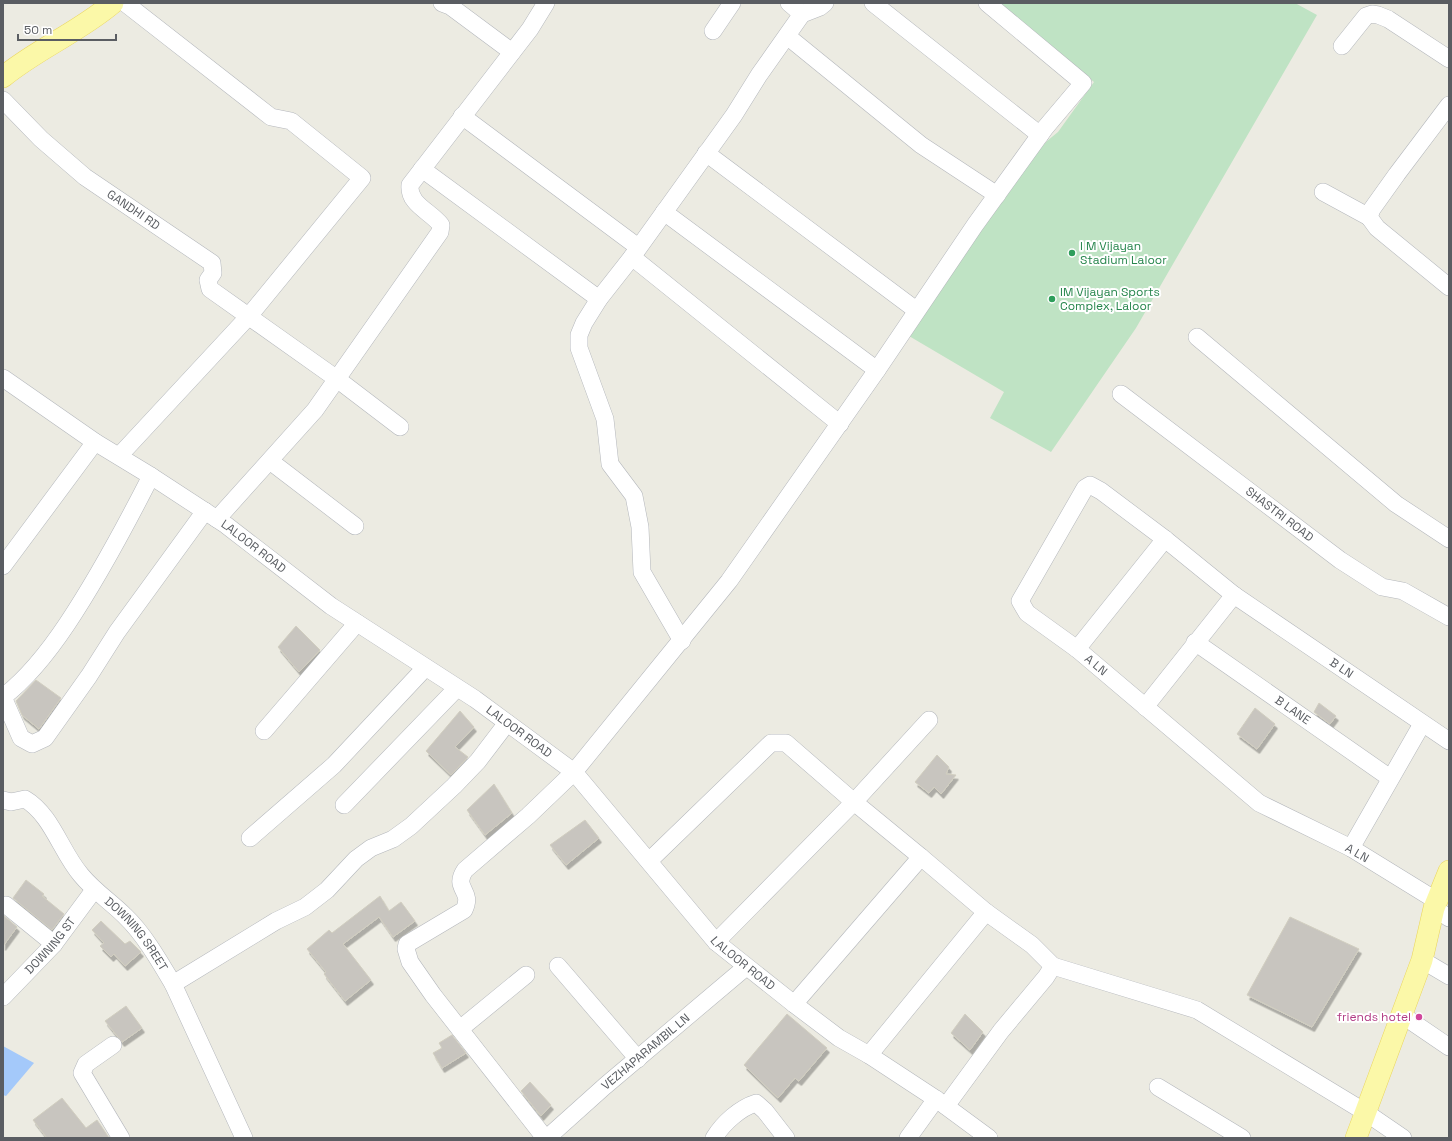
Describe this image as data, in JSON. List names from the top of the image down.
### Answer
{
  "streets": {
    "street": [
      "GANDHI RD",
      "SHASTRI ROAD",
      "LALOOR ROAD",
      "A LN",
      "B LN",
      "B LANE",
      "DOWNING SREET",
      "DOWNING ST",
      "VEZHAPARAMBIL LN"
    ]
  },
  "crossings": [
    ["LALOOR ROAD", "VEZHAPARAMBIL LN"],
    ["A LN", "B LN"],
    ["DOWNING SREET", "DOWNING ST"]
  ],
  "places": ["I M Vijayan Stadium Laloor", "IM Vijayan Sports Complex, Laloor", "friends hotel"],
  "scale_bar": "50 m"
}
